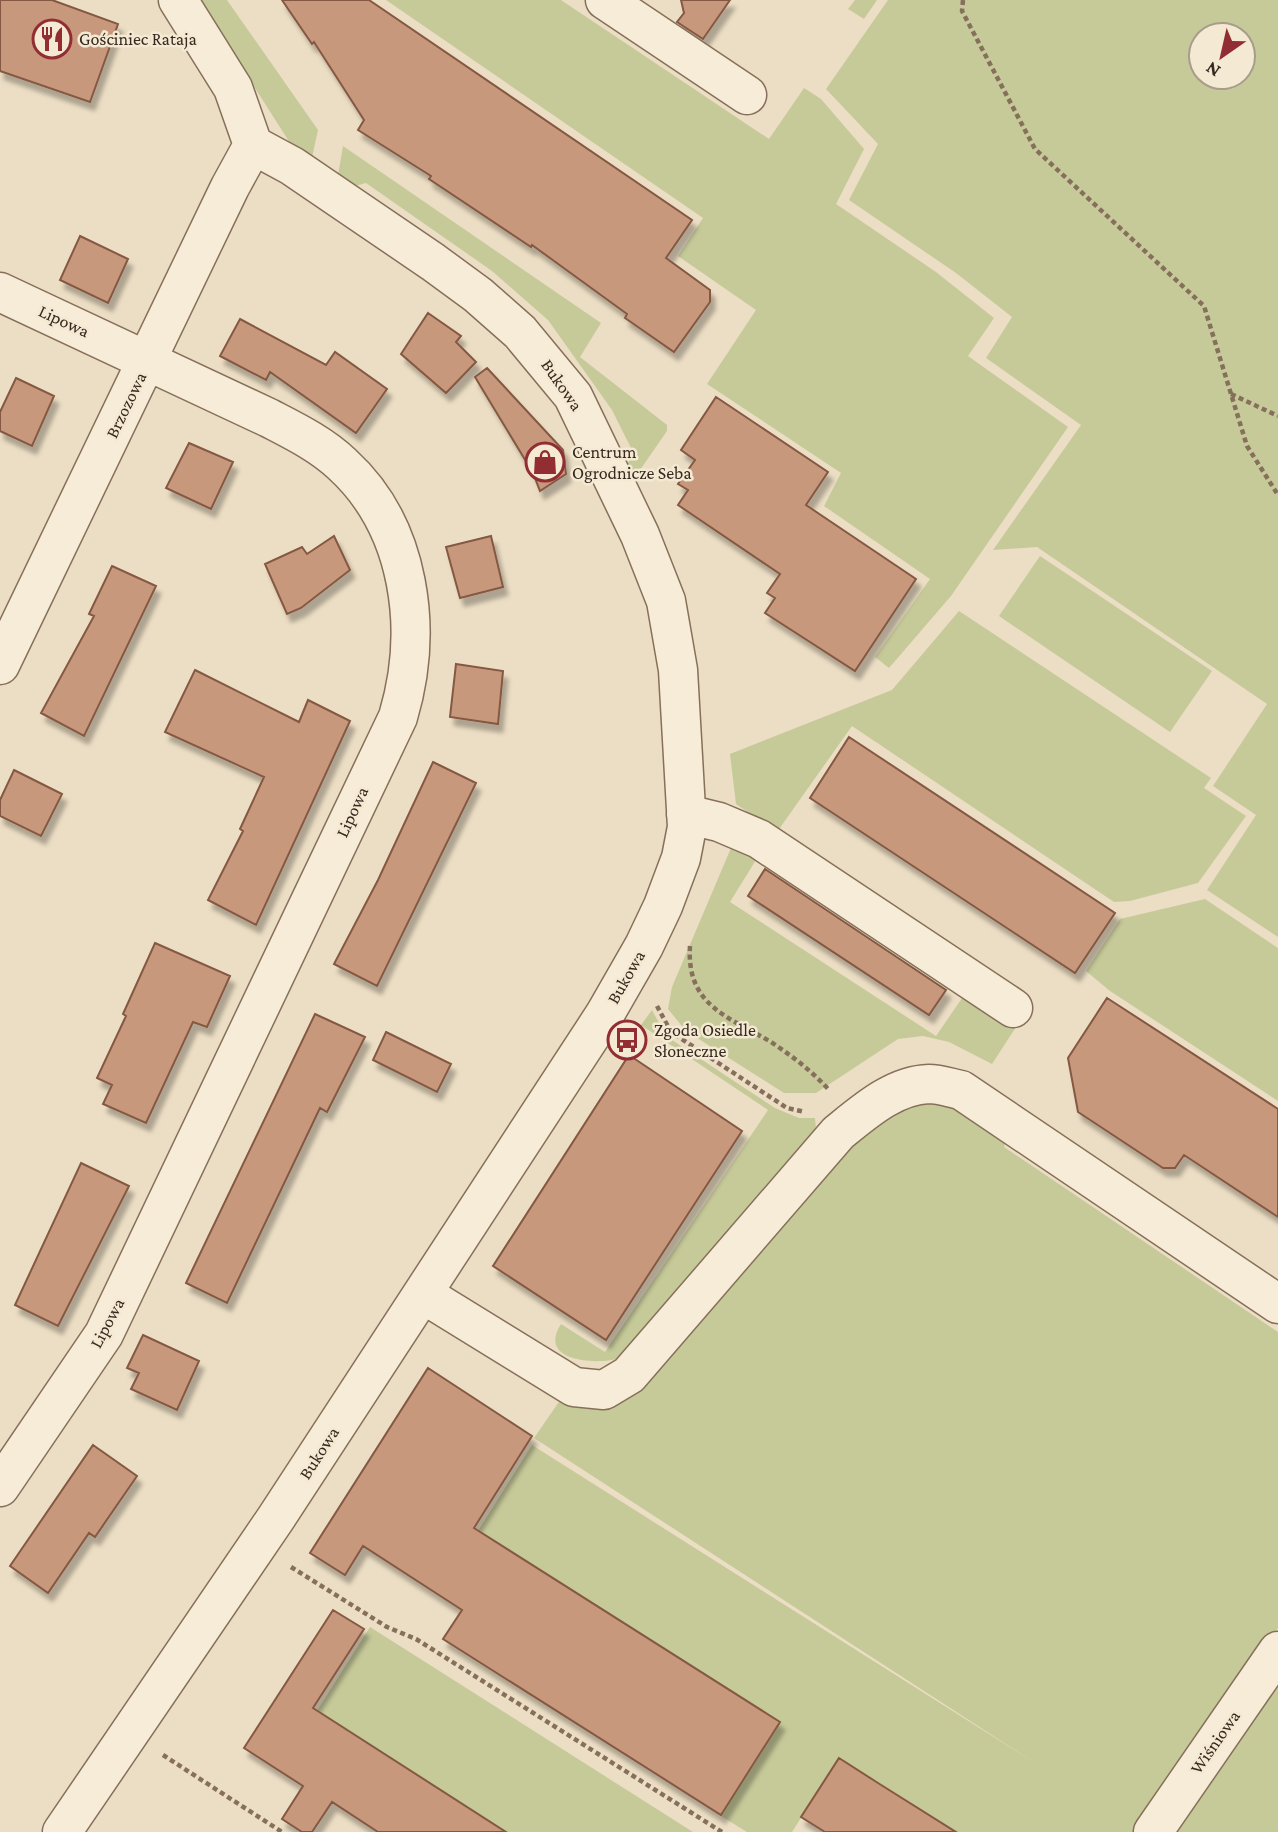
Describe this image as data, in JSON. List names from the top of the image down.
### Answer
{
  "streets": {
    "street": [
      "Lipowa",
      "Bukowa",
      "Brzozowa",
      "Wiśniowa"
    ]
  },
  "crossings": [
    ["Lipowa", "Brzozowa"],
    ["Bukowa", "Brzozowa"]
  ],
  "places": {
    "restaurant": ["Gościniec Rataja"],
    "shop": ["Centrum Ogrodnicze Seba"],
    "bus stop": ["Zgoda Osiedle Słoneczne"]
  },
  "north": "bottom left"
}
